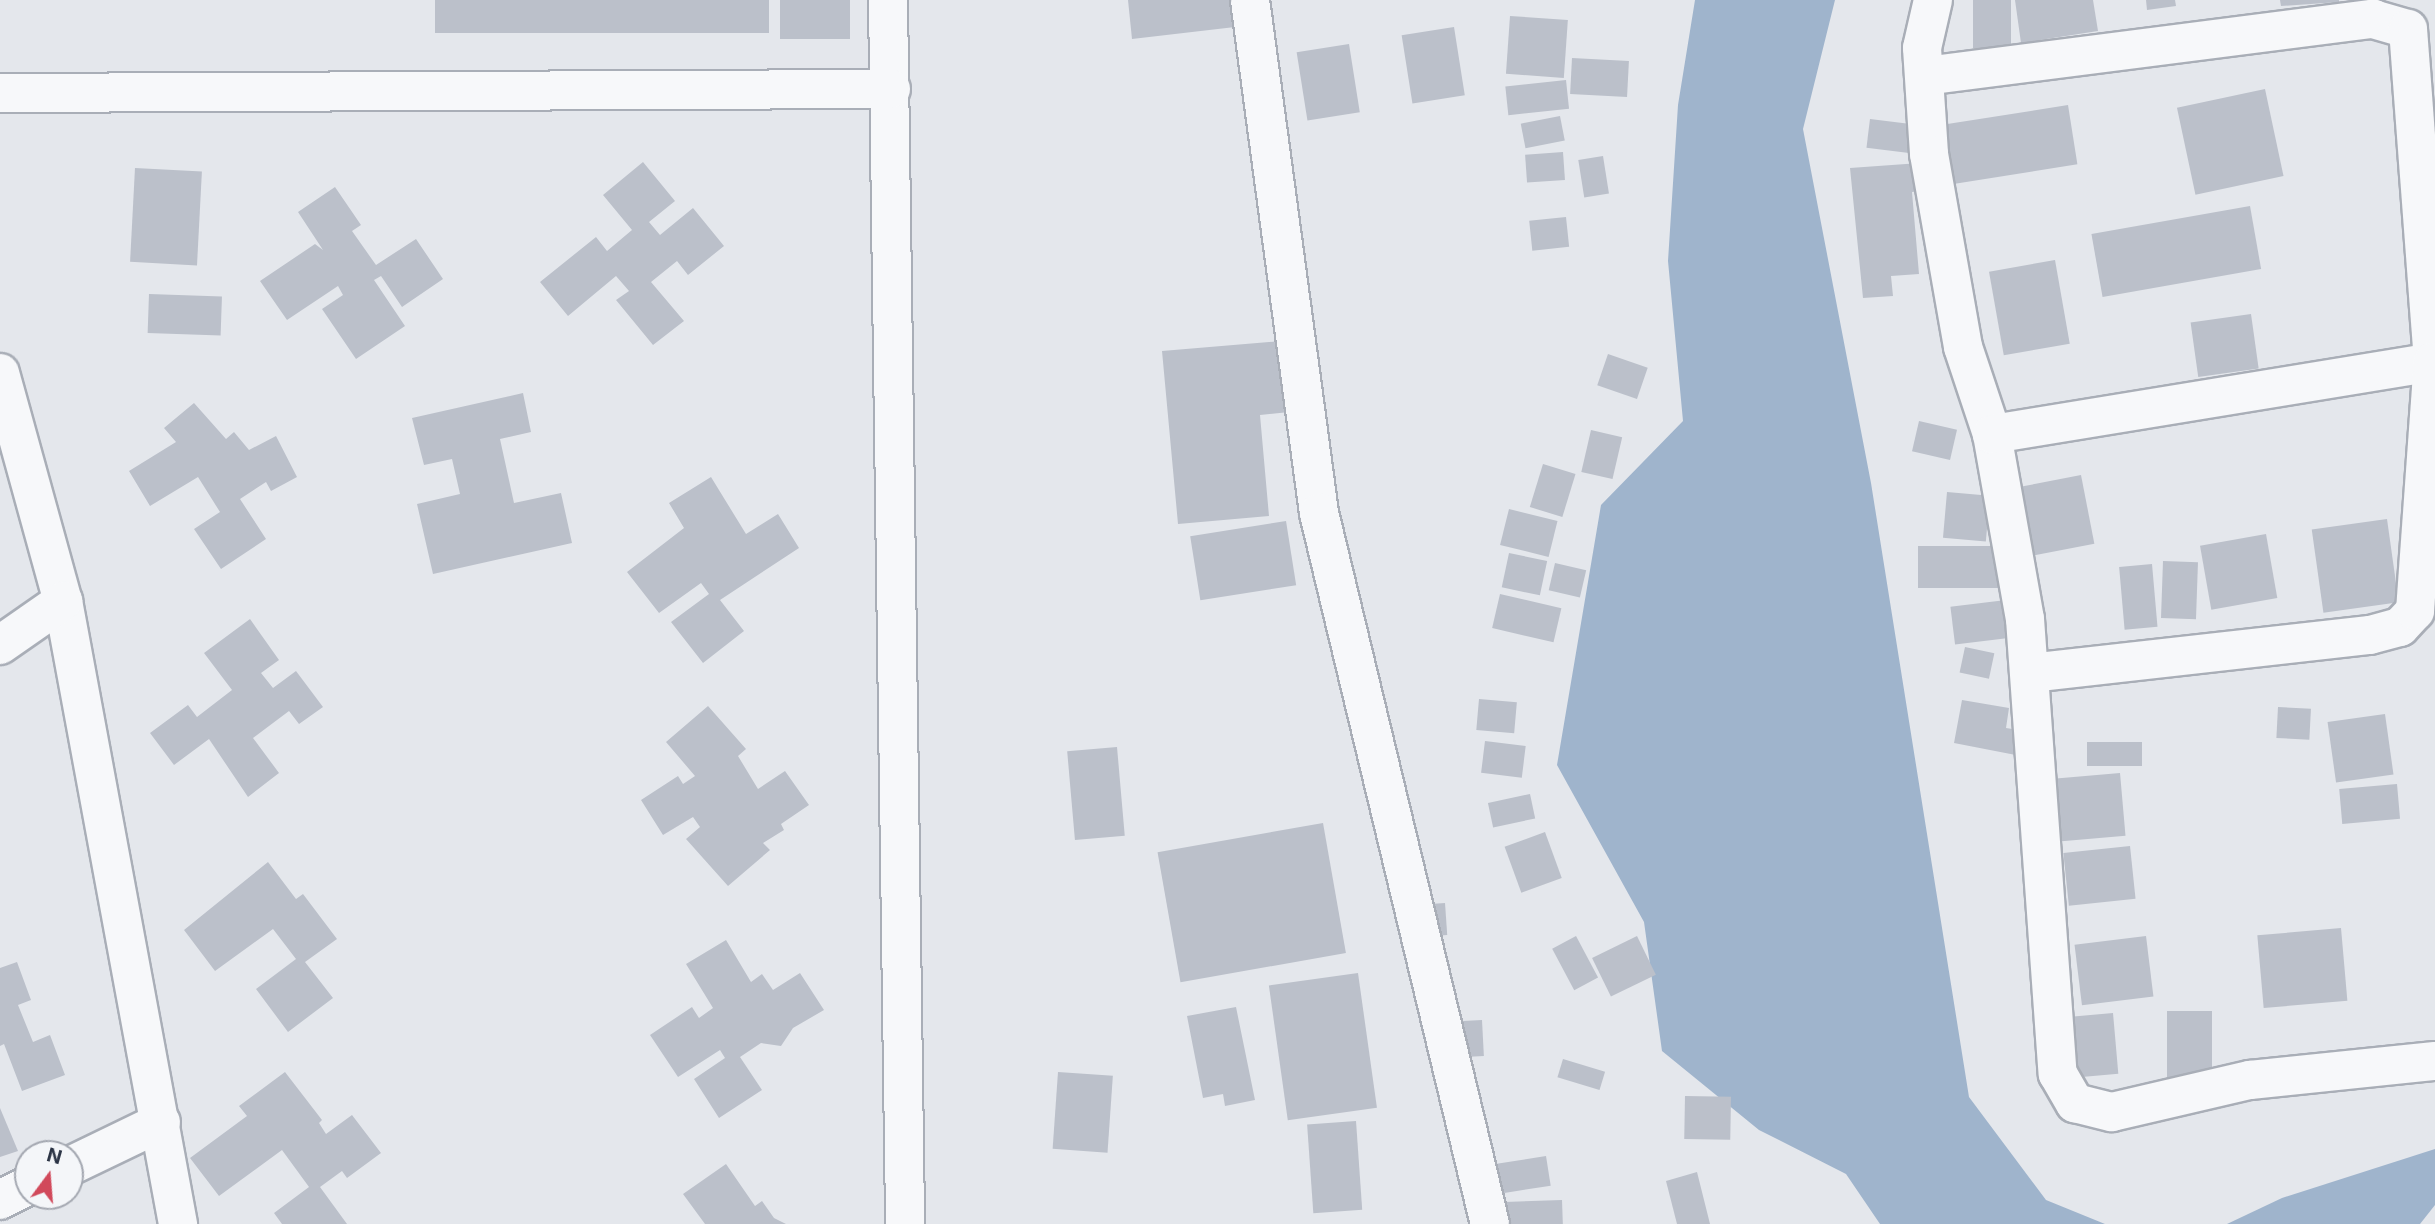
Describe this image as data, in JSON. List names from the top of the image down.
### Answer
{
  "north": "top"
}
